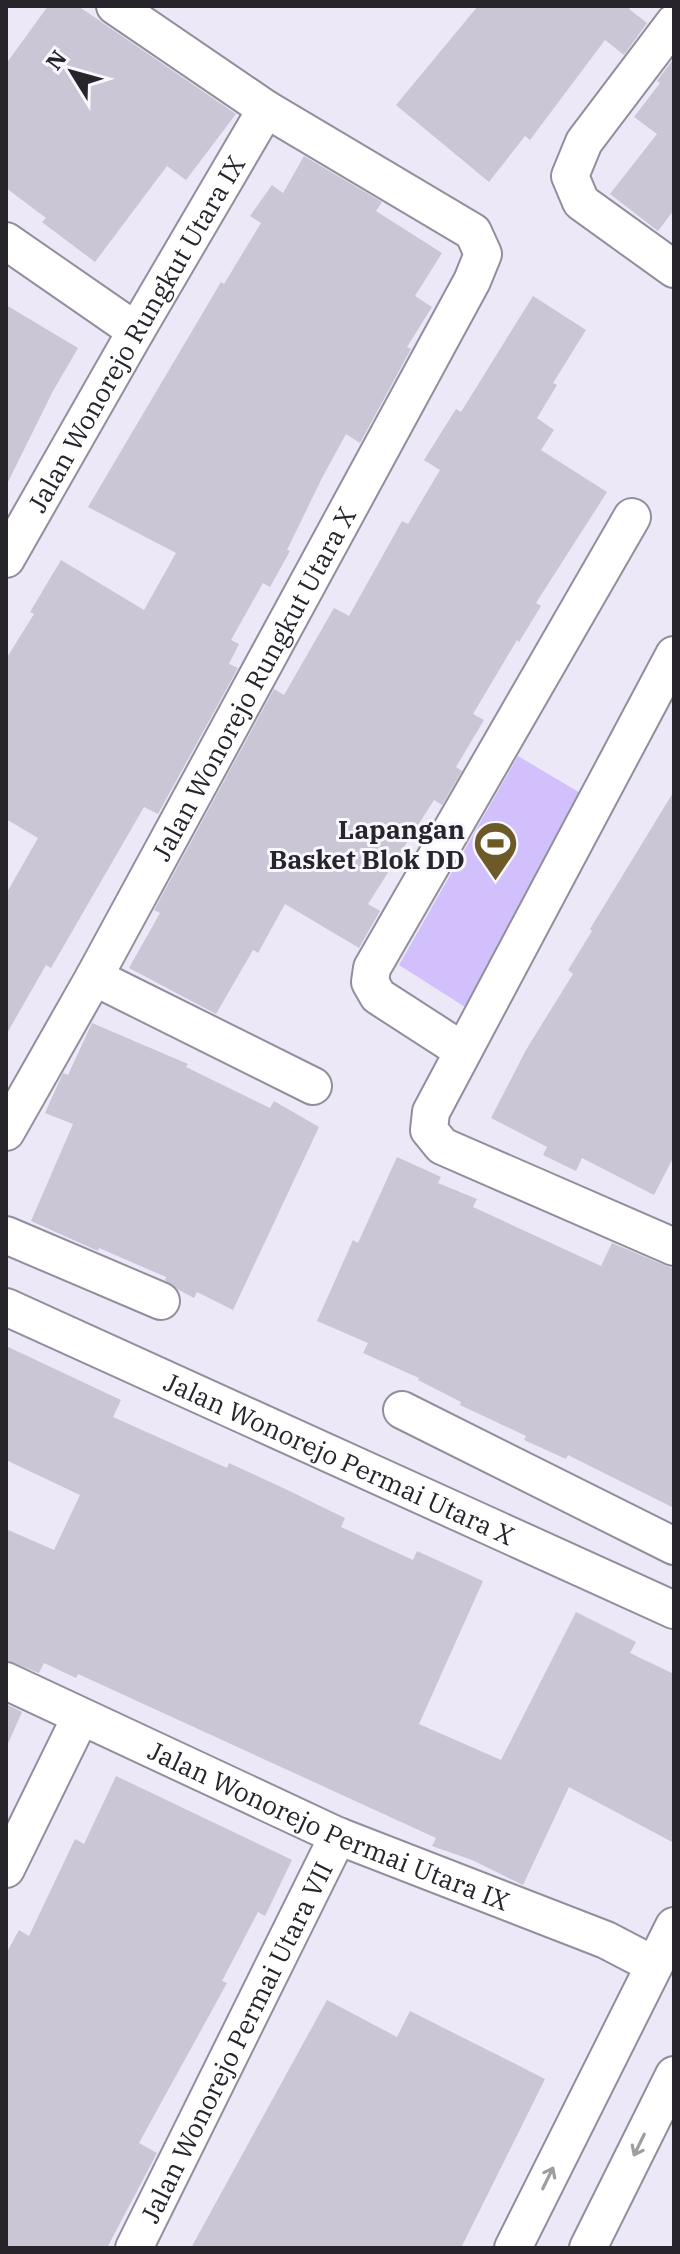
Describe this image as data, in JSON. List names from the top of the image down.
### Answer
{
  "streets": {
    "street": [
      "Jalan Wonorejo Rungkut Utara IX",
      "Jalan Wonorejo Rungkut Utara X",
      "Jalan Wonorejo Permai Utara X",
      "Jalan Wonorejo Permai Utara IX",
      "Jalan Wonorejo Permai Utara VII"
    ]
  },
  "crossings": [
    ["Jalan Wonorejo Rungkut Utara IX", "Jalan Wonorejo Rungkut Utara X"],
    ["Jalan Wonorejo Permai Utara IX", "Jalan Wonorejo Permai Utara VII"]
  ],
  "places": {
    "sports": ["Lapangan Basket Blok DD"]
  },
  "north": "top left"
}
